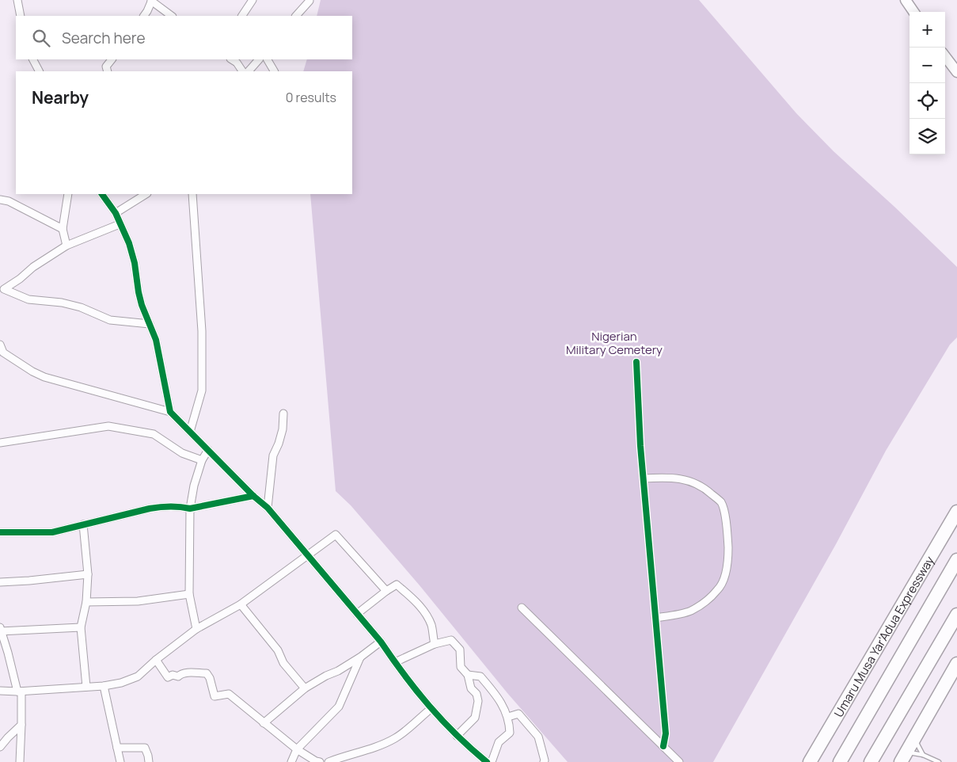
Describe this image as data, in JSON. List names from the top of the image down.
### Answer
{
  "streets": {
    "highway": ["Umaru Musa Yar'Adua Expressway"]
  },
  "parks": ["Nigerian Military Cemetery"],
  "page": {
    "map_buttons": ["+", "−"],
    "search": "Search here",
    "heading": ["Nearby", "0 results"]
  }
}
